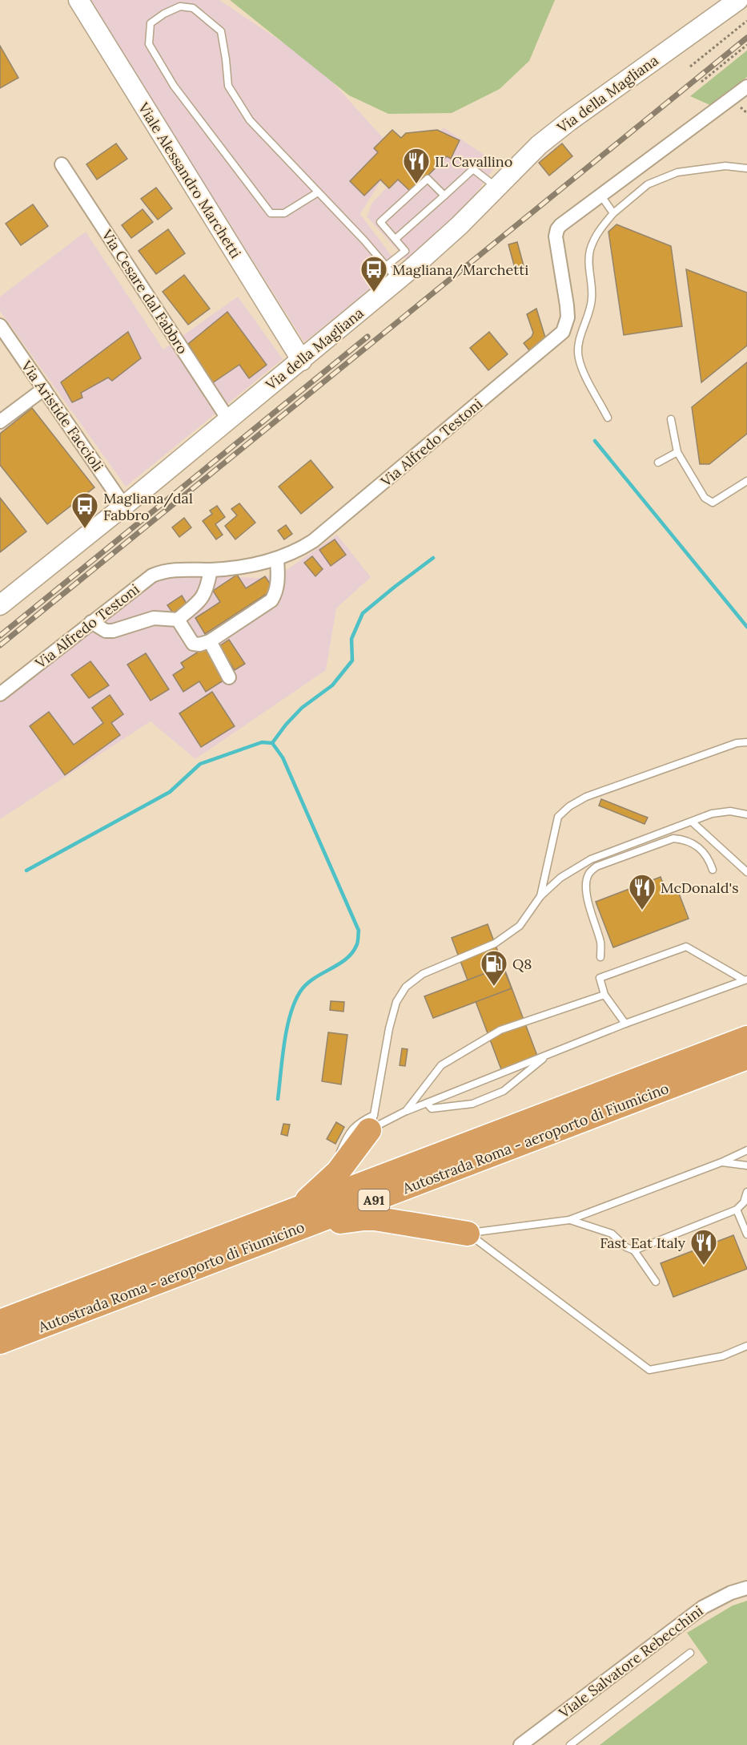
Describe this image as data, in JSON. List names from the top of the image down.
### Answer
{
  "streets": {
    "highway": ["Autostrada Roma - aeroporto di Fiumicino", "A91"],
    "main road": ["Via della Magliana", "Viale Alessandro Marchetti"],
    "street": [
      "Via Cesare dal Fabbro",
      "Via Aristide Faccioli",
      "Via Alfredo Testoni",
      "Viale Salvatore Rebecchini"
    ]
  },
  "crossings": [
    ["Via della Magliana", "Viale Alessandro Marchetti"],
    ["Via della Magliana", "Via Cesare dal Fabbro"],
    ["Via della Magliana", "Via Aristide Faccioli"]
  ],
  "places": {
    "restaurant": ["IL Cavallino", "McDonald's", "Fast Eat Italy"],
    "bus stop": ["Magliana/Marchetti", "Magliana/dal Fabbro"],
    "fuel station": ["Q8"]
  }
}
